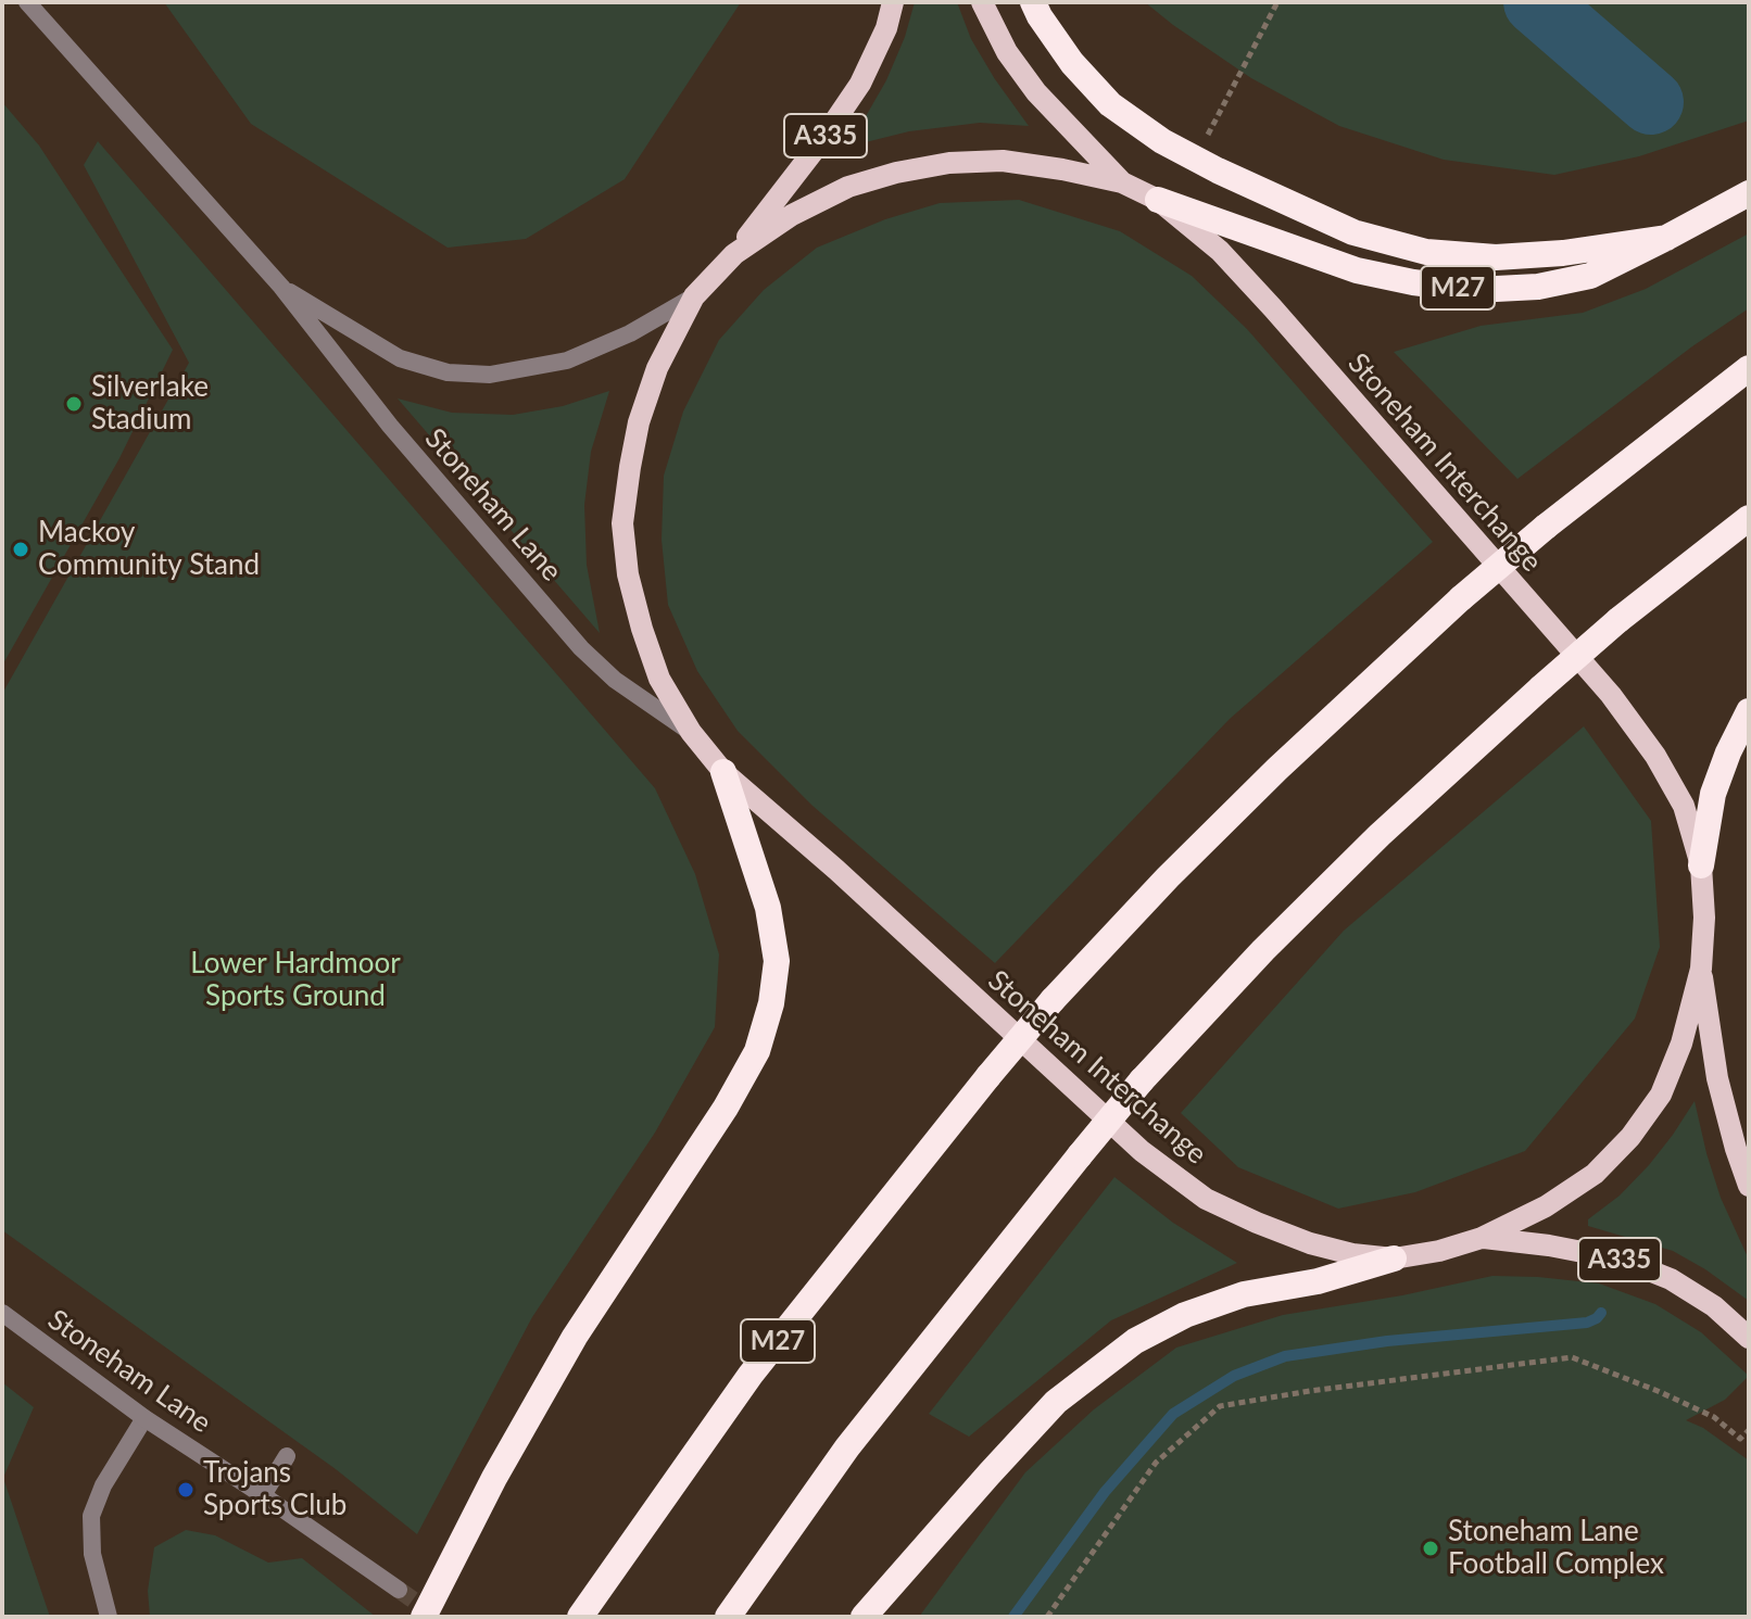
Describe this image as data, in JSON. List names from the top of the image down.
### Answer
{
  "streets": {
    "highway": ["M27"],
    "main road": ["A335", "Stoneham Interchange"],
    "street": ["Stoneham Lane"]
  },
  "crossings": [
    ["A335", "Stoneham Interchange"],
    ["M27", "Stoneham Interchange"],
    ["Stoneham Interchange", "Stoneham Lane"]
  ],
  "parks": ["Lower Hardmoor Sports Ground"],
  "places": [
    "Silverlake Stadium",
    "Mackoy Community Stand",
    "Trojans Sports Club",
    "Stoneham Lane Football Complex"
  ]
}
